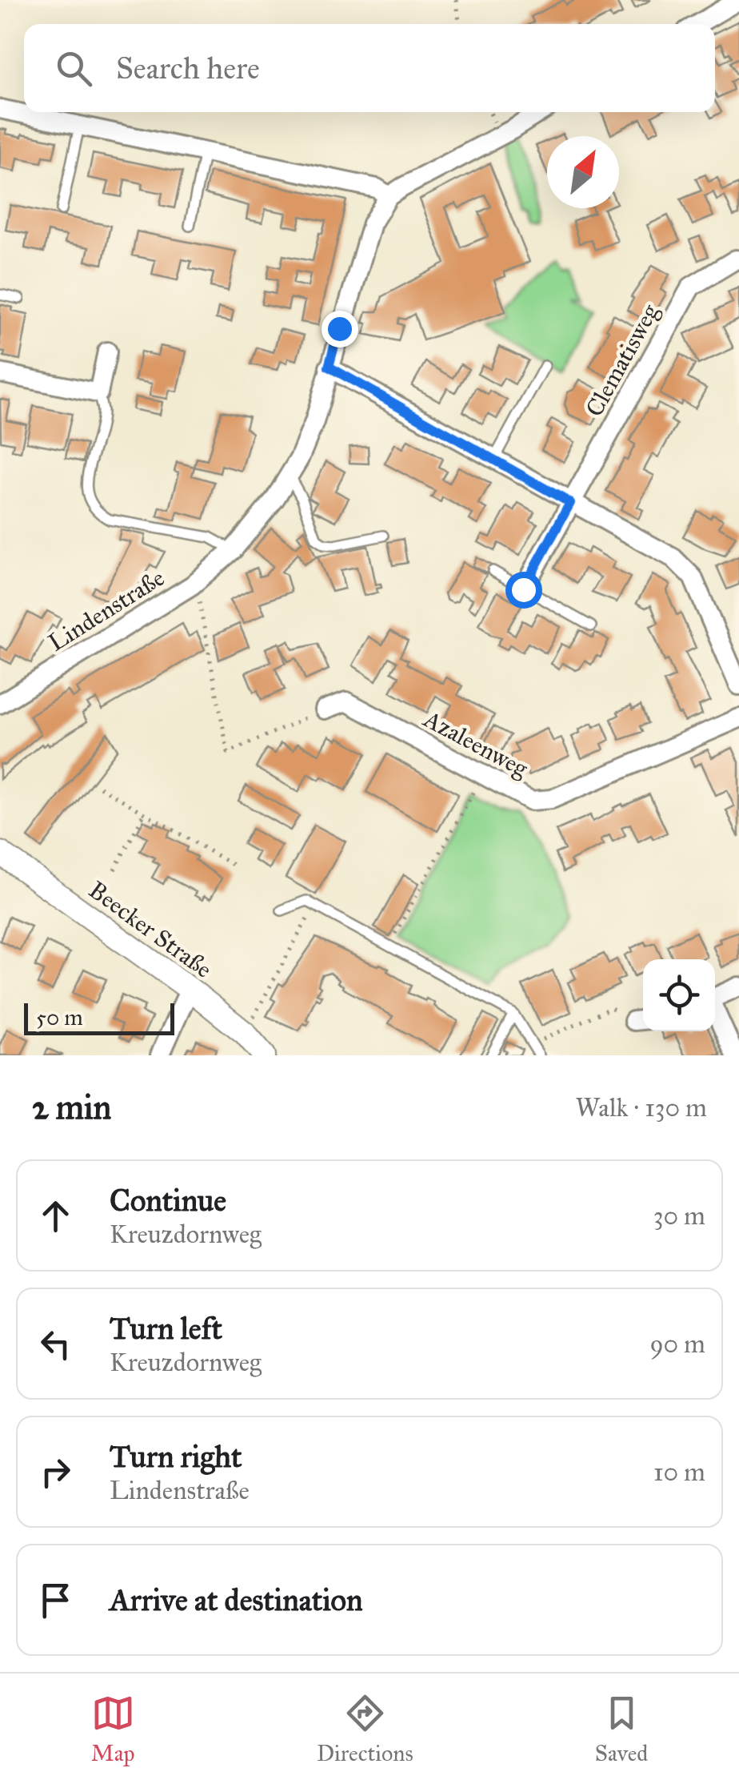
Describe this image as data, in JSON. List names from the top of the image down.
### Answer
{
  "streets": {
    "street": [
      "Clematisweg",
      "Lindenstraße",
      "Azaleenweg",
      "Beecker Straße"
    ]
  },
  "scale_bar": "50 m",
  "north": "top right",
  "page": {
    "search": "Search here",
    "scale": "50 m",
    "heading": ["2 min", "Walk · 130 m"],
    "list": [
      ["Continue", "Kreuzdornweg", "30 m"],
      ["Turn left", "Kreuzdornweg", "90 m"],
      ["Turn right", "Lindenstraße", "10 m"],
      "Arrive at destination"
    ],
    "nav": ["Map", "Directions", "Saved"]
  }
}
